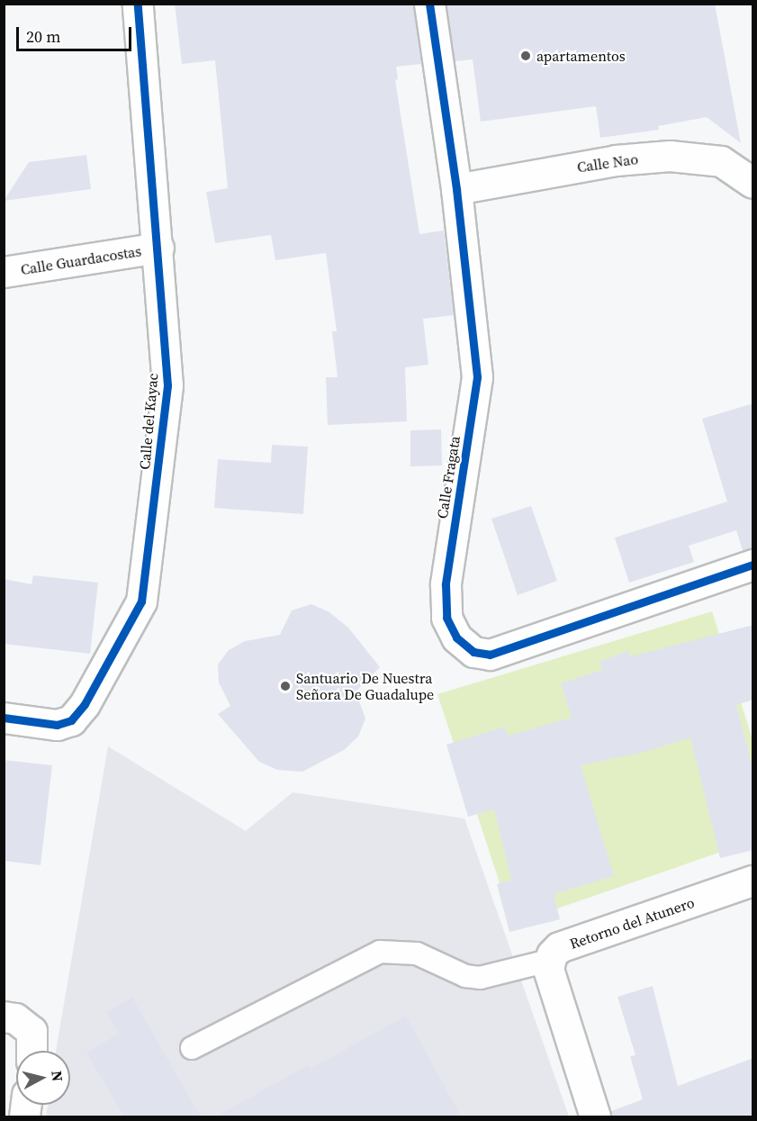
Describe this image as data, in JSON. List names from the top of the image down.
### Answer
{
  "streets": {
    "street": [
      "Calle Nao",
      "Calle Guardacostas",
      "Calle del Kayac",
      "Calle Fragata",
      "Retorno del Atunero"
    ]
  },
  "crossings": [
    ["Calle Nao", "Calle Fragata"],
    ["Calle Guardacostas", "Calle del Kayac"]
  ],
  "places": ["apartamentos", "Santuario De Nuestra Señora De Guadalupe"],
  "scale_bar": "20 m",
  "north": "right"
}
